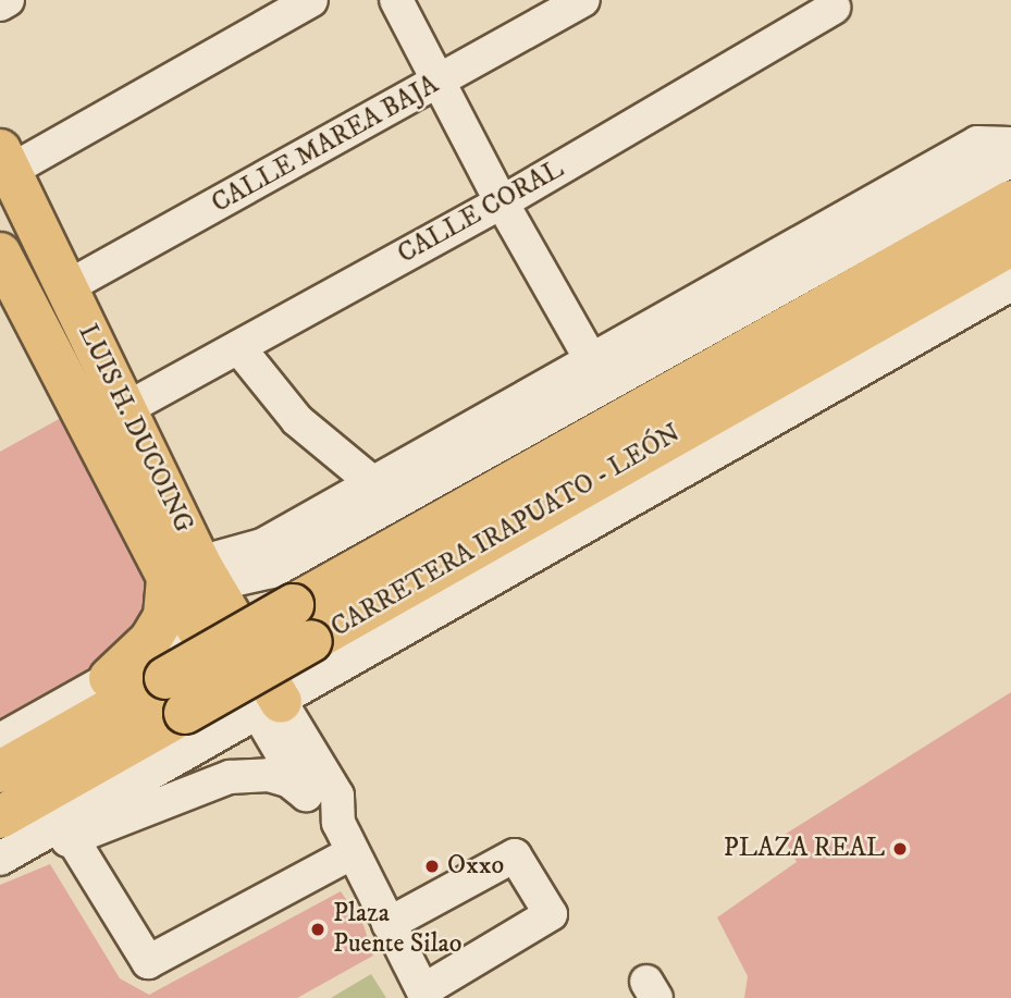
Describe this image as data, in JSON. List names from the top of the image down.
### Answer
{
  "streets": {
    "main road": ["LUIS H. DUCOING", "CARRETERA IRAPUATO - LEÓN"],
    "street": ["CALLE MAREA BAJA", "CALLE CORAL"]
  },
  "crossings": [
    ["CALLE MAREA BAJA", "LUIS H. DUCOING"],
    ["CALLE CORAL", "LUIS H. DUCOING"]
  ],
  "places": ["PLAZA REAL", "Oxxo", "Plaza Puente Silao"]
}
